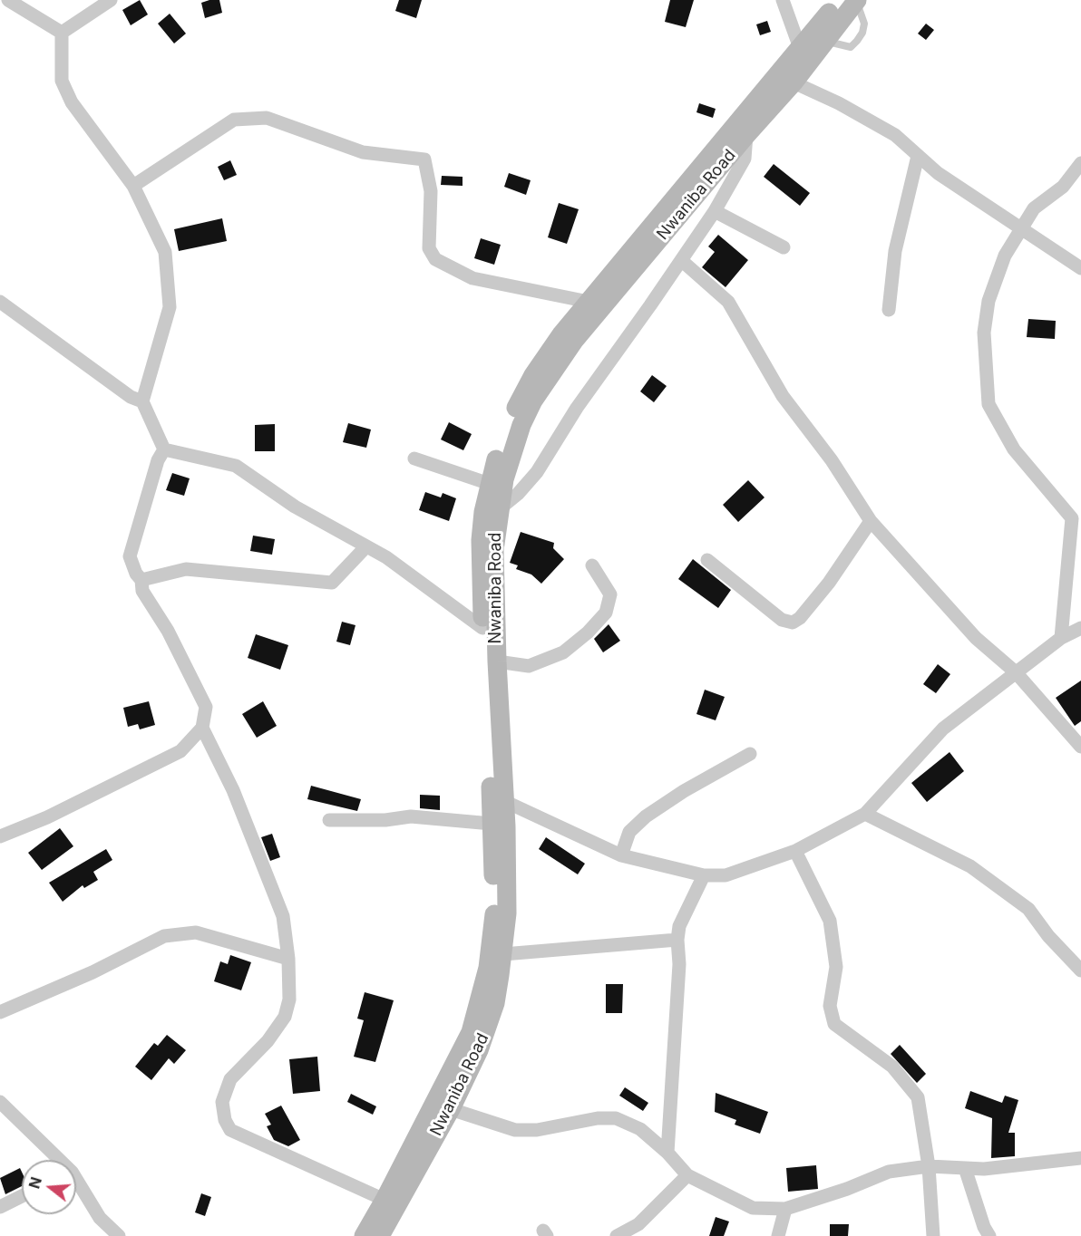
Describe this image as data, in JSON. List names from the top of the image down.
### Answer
{
  "streets": {
    "main road": ["Nwaniba Road"]
  },
  "north": "left"
}
